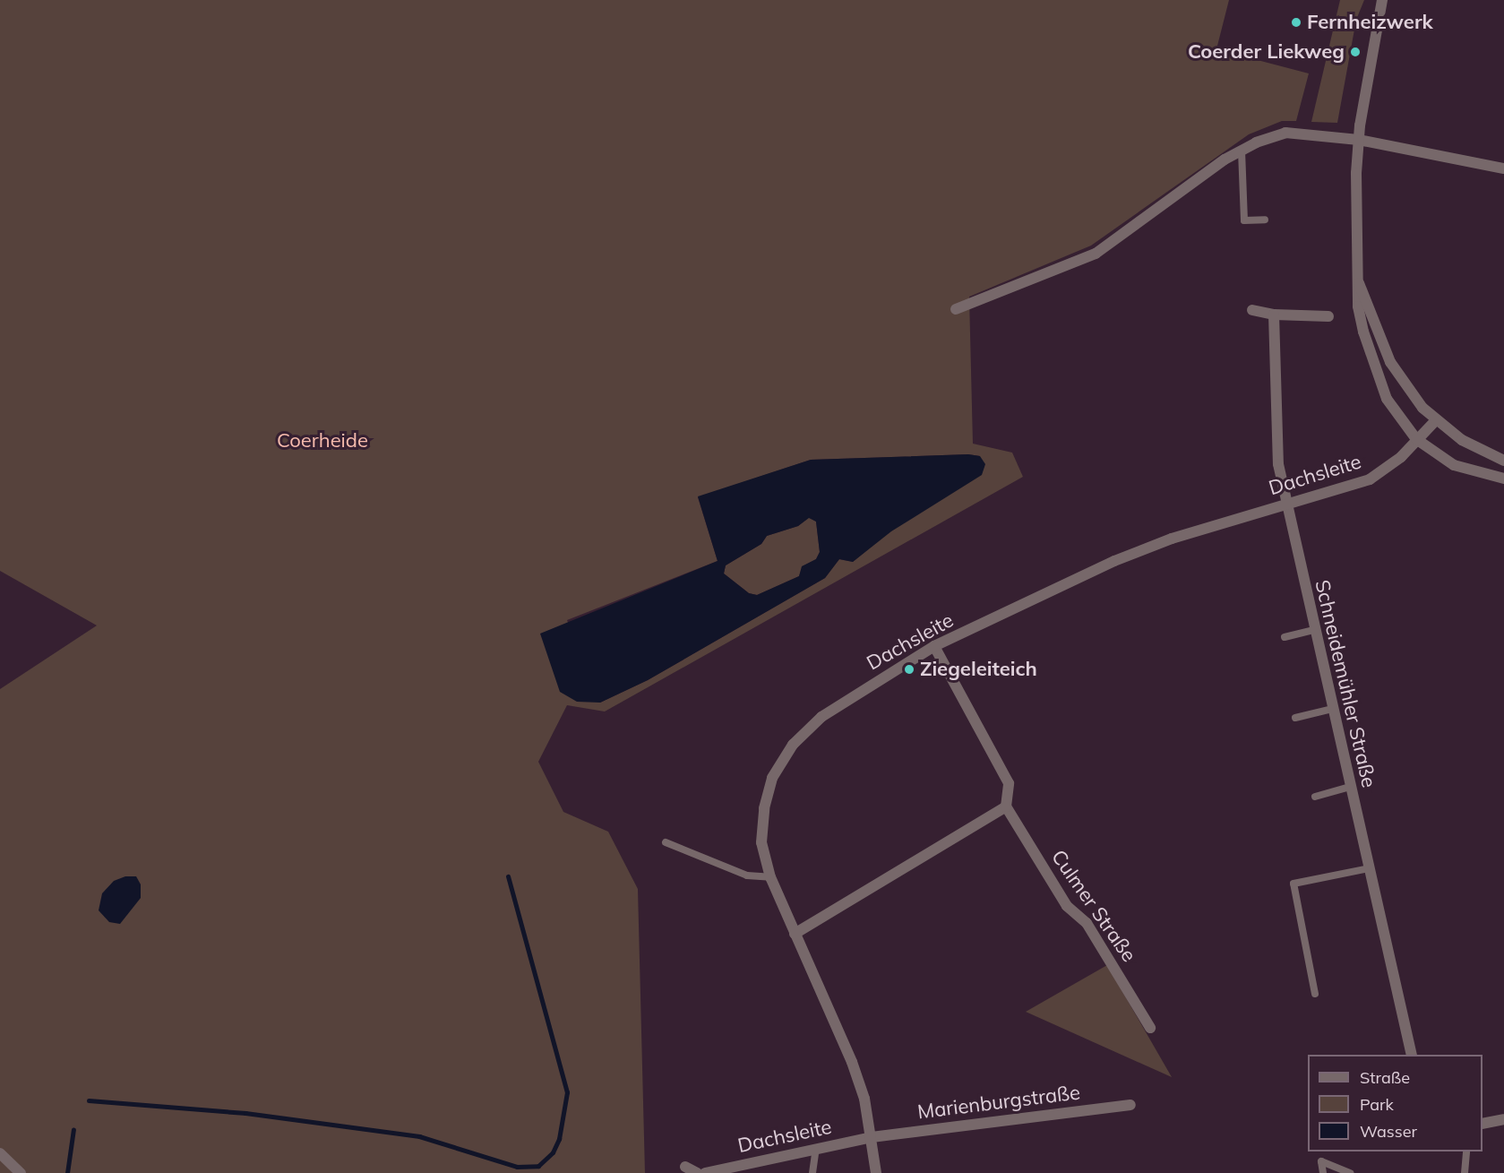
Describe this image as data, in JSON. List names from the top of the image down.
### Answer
{
  "streets": {
    "street": [
      "Dachsleite",
      "Schneidemühler Straße",
      "Culmer Straße",
      "Marienburgstraße"
    ]
  },
  "crossings": [
    ["Dachsleite", "Schneidemühler Straße"],
    ["Dachsleite", "Marienburgstraße"]
  ],
  "parks": ["Coerheide"],
  "places": ["Fernheizwerk", "Coerder Liekweg", "Ziegeleiteich"],
  "legend": ["Straße", "Park", "Wasser"]
}
